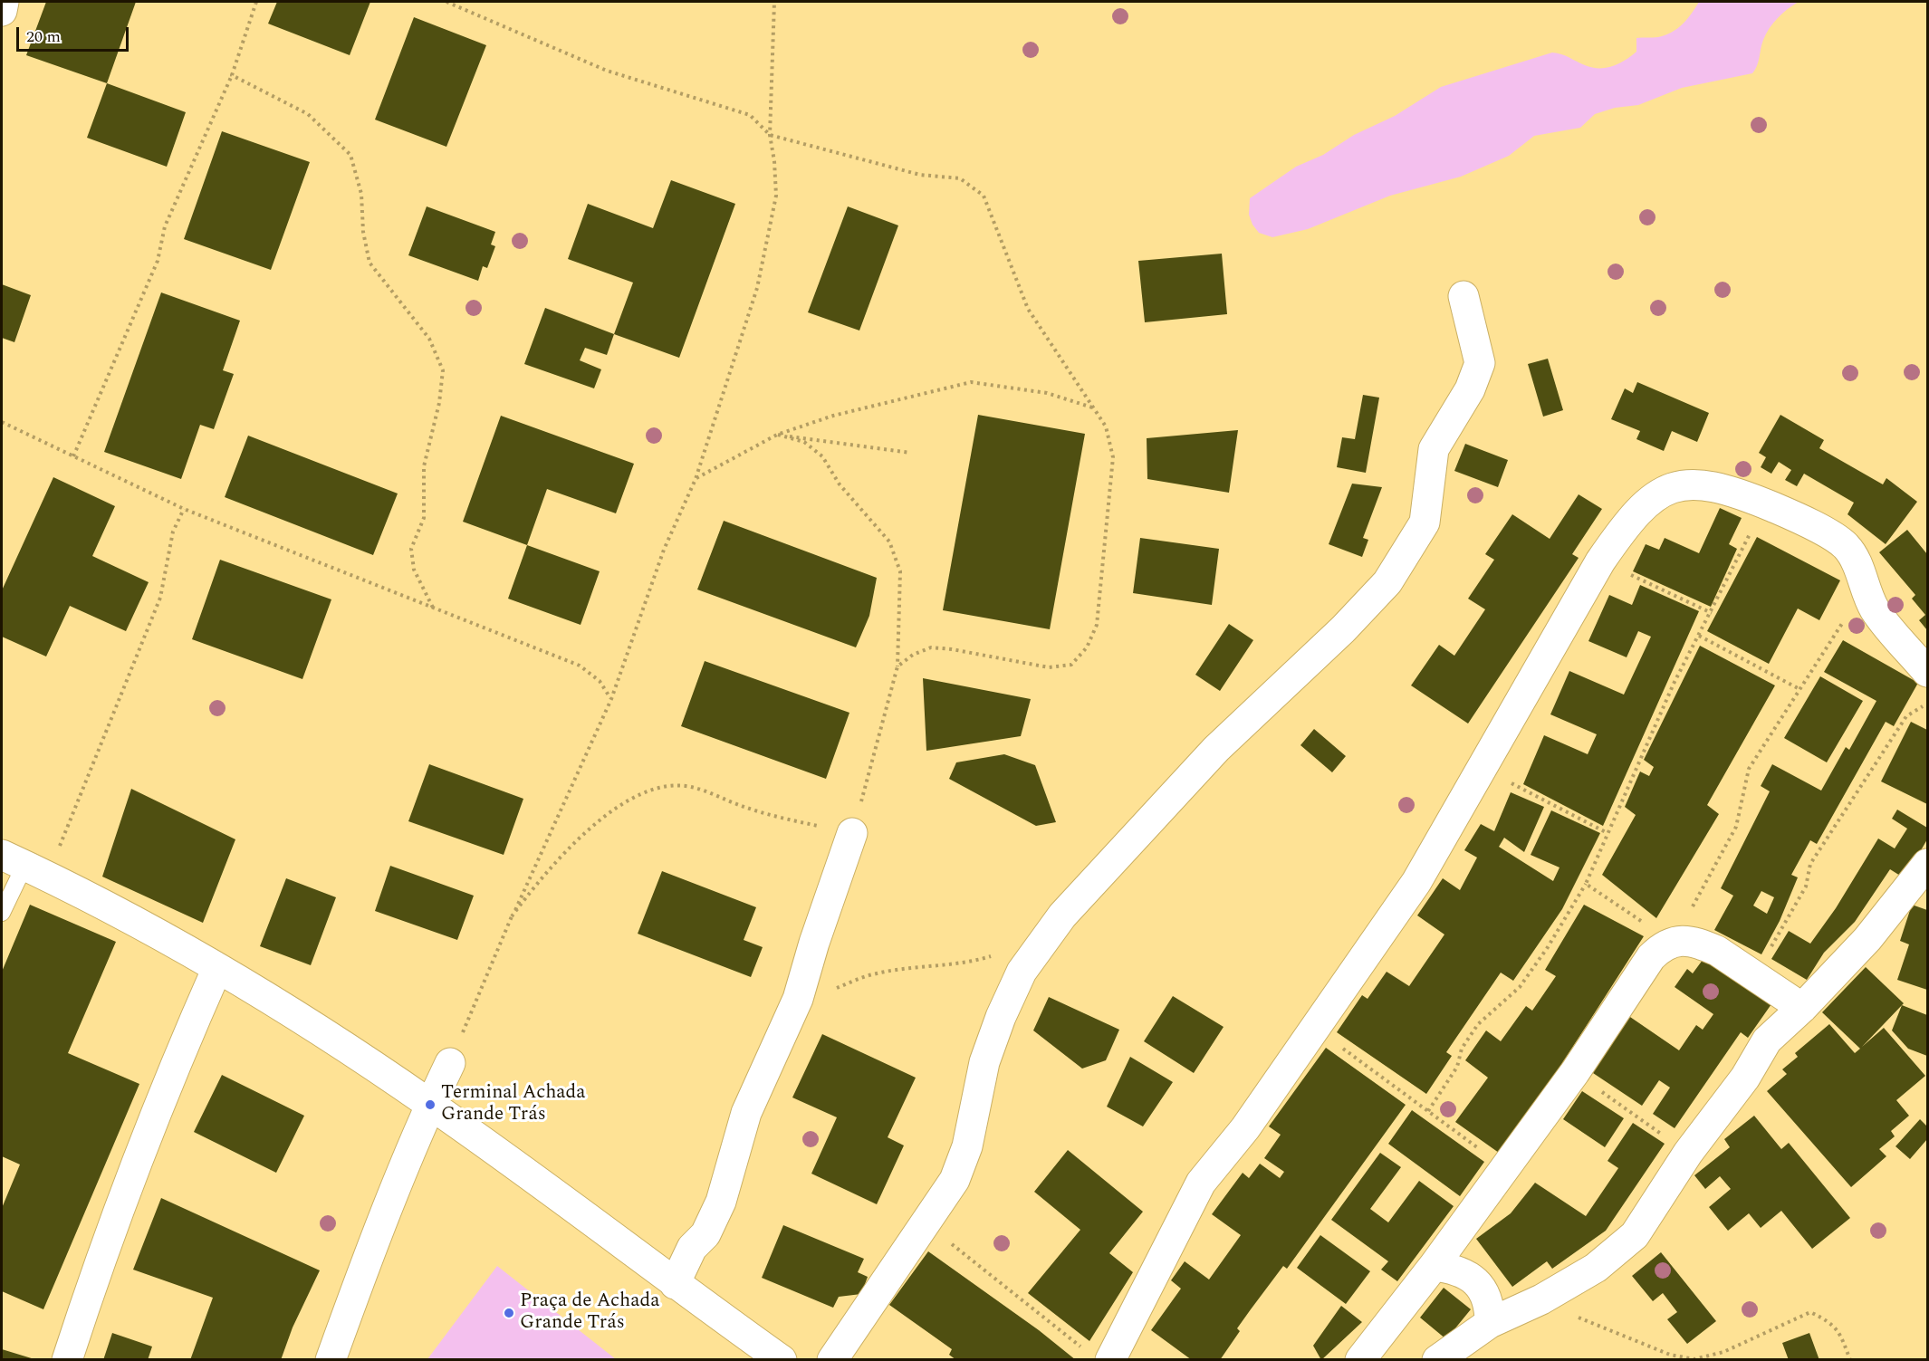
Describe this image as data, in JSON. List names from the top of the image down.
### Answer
{
  "places": ["Terminal Achada Grande Trás", "Praça de Achada Grande Trás"],
  "scale_bar": "20 m"
}
